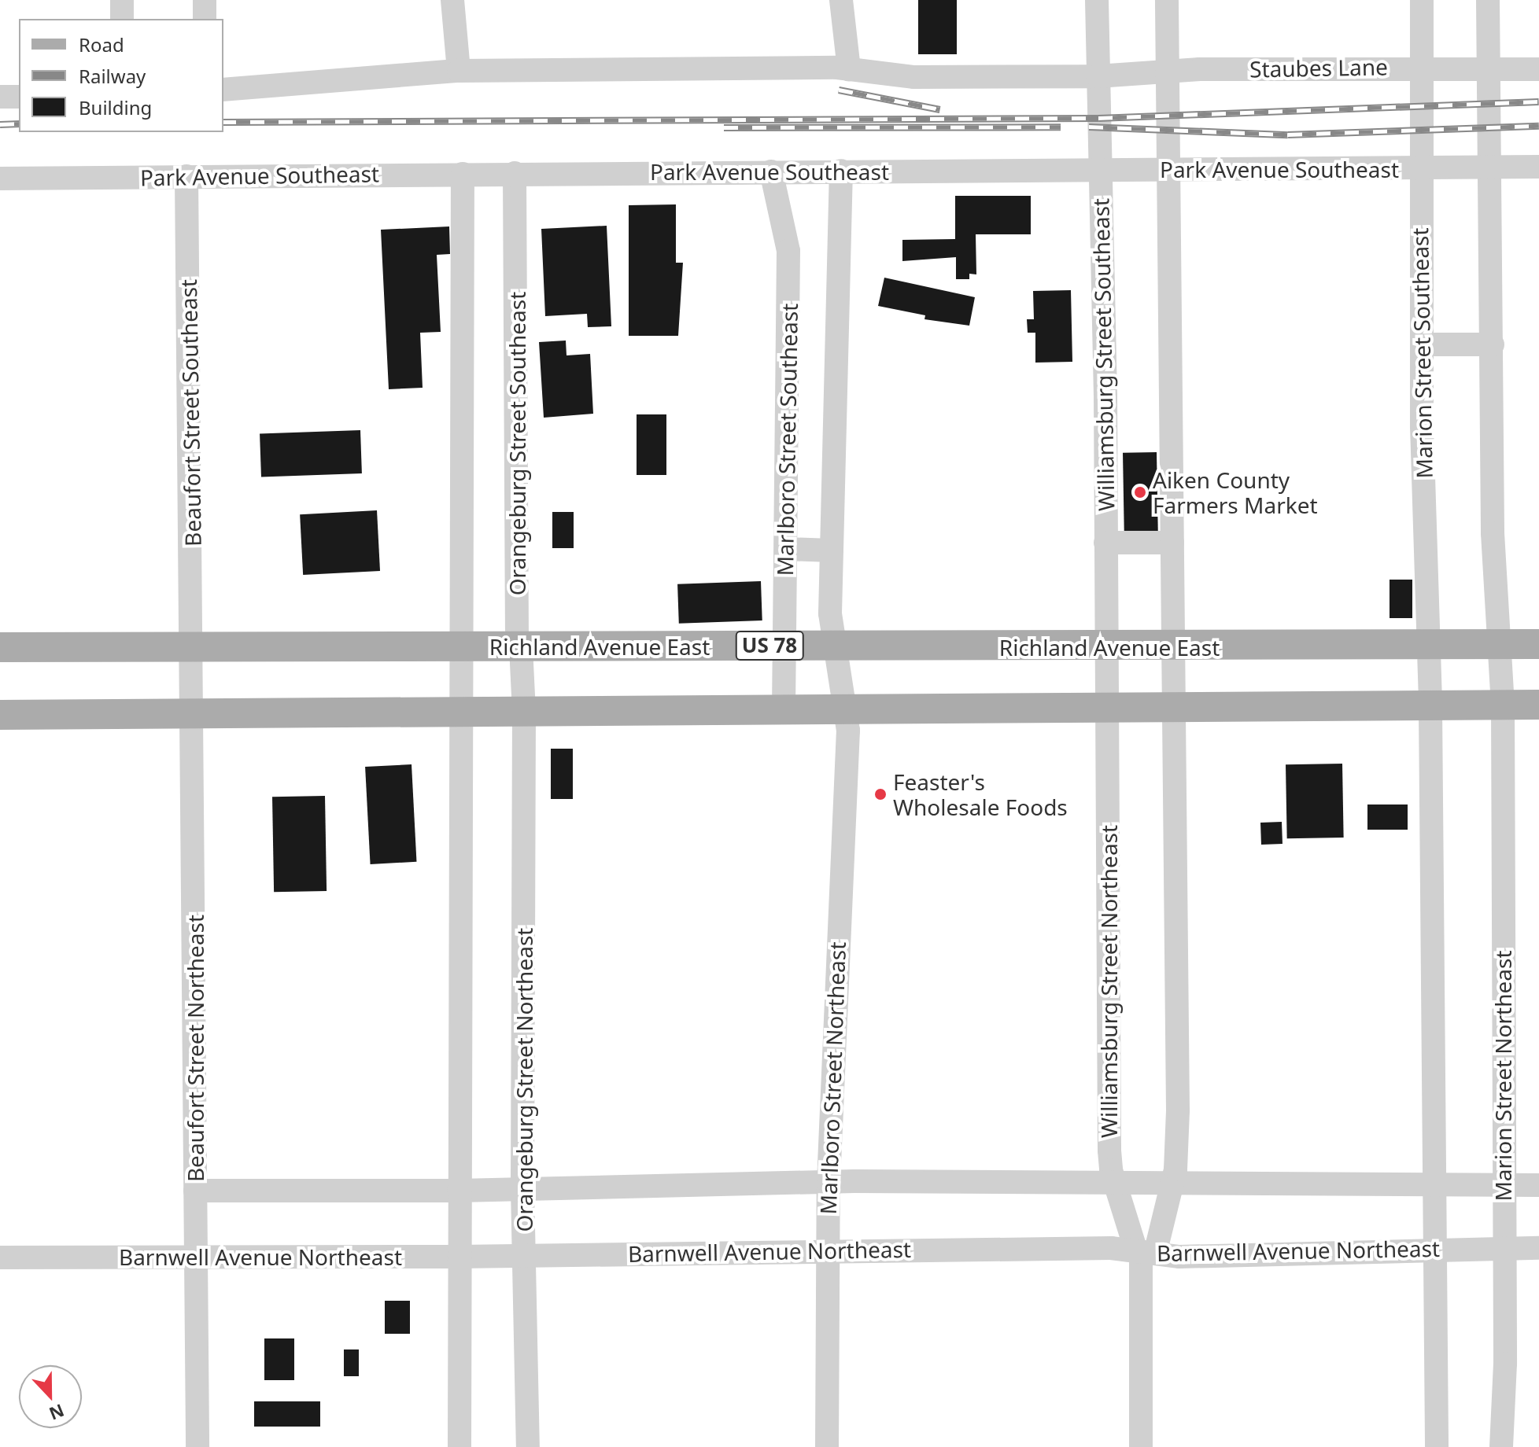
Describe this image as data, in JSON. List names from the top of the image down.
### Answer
{
  "streets": {
    "main road": ["US 78", "Richland Avenue East"],
    "street": [
      "Staubes Lane",
      "Park Avenue Southeast",
      "Marion Street Southeast",
      "Williamsburg Street Southeast",
      "Beaufort Street Southeast",
      "Marlboro Street Southeast",
      "Orangeburg Street Southeast",
      "Williamsburg Street Northeast",
      "Beaufort Street Northeast",
      "Marion Street Northeast",
      "Marlboro Street Northeast",
      "Orangeburg Street Northeast",
      "Barnwell Avenue Northeast"
    ]
  },
  "crossings": [
    ["Staubes Lane", "Marion Street Southeast"],
    ["Staubes Lane", "Williamsburg Street Southeast"],
    ["Park Avenue Southeast", "Marion Street Southeast"],
    ["Park Avenue Southeast", "Williamsburg Street Southeast"],
    ["Park Avenue Southeast", "Beaufort Street Southeast"],
    ["Park Avenue Southeast", "Marlboro Street Southeast"],
    ["Park Avenue Southeast", "Orangeburg Street Southeast"],
    ["Marion Street Southeast", "Richland Avenue East"],
    ["Williamsburg Street Southeast", "Richland Avenue East"],
    ["Williamsburg Street Southeast", "Williamsburg Street Northeast"],
    ["Beaufort Street Southeast", "Richland Avenue East"],
    ["Beaufort Street Southeast", "Beaufort Street Northeast"],
    ["Marlboro Street Southeast", "Richland Avenue East"],
    ["Marlboro Street Southeast", "Marlboro Street Northeast"],
    ["Orangeburg Street Southeast", "Richland Avenue East"],
    ["Orangeburg Street Southeast", "Orangeburg Street Northeast"],
    ["Richland Avenue East", "Beaufort Street Northeast"],
    ["Williamsburg Street Northeast", "Barnwell Avenue Northeast"],
    ["Beaufort Street Northeast", "Barnwell Avenue Northeast"],
    ["Marion Street Northeast", "Barnwell Avenue Northeast"],
    ["Marlboro Street Northeast", "Barnwell Avenue Northeast"],
    ["Orangeburg Street Northeast", "Barnwell Avenue Northeast"]
  ],
  "places": ["Aiken County Farmers Market", "Feaster's Wholesale Foods"],
  "legend": ["Road", "Railway", "Building"],
  "north": "bottom"
}
